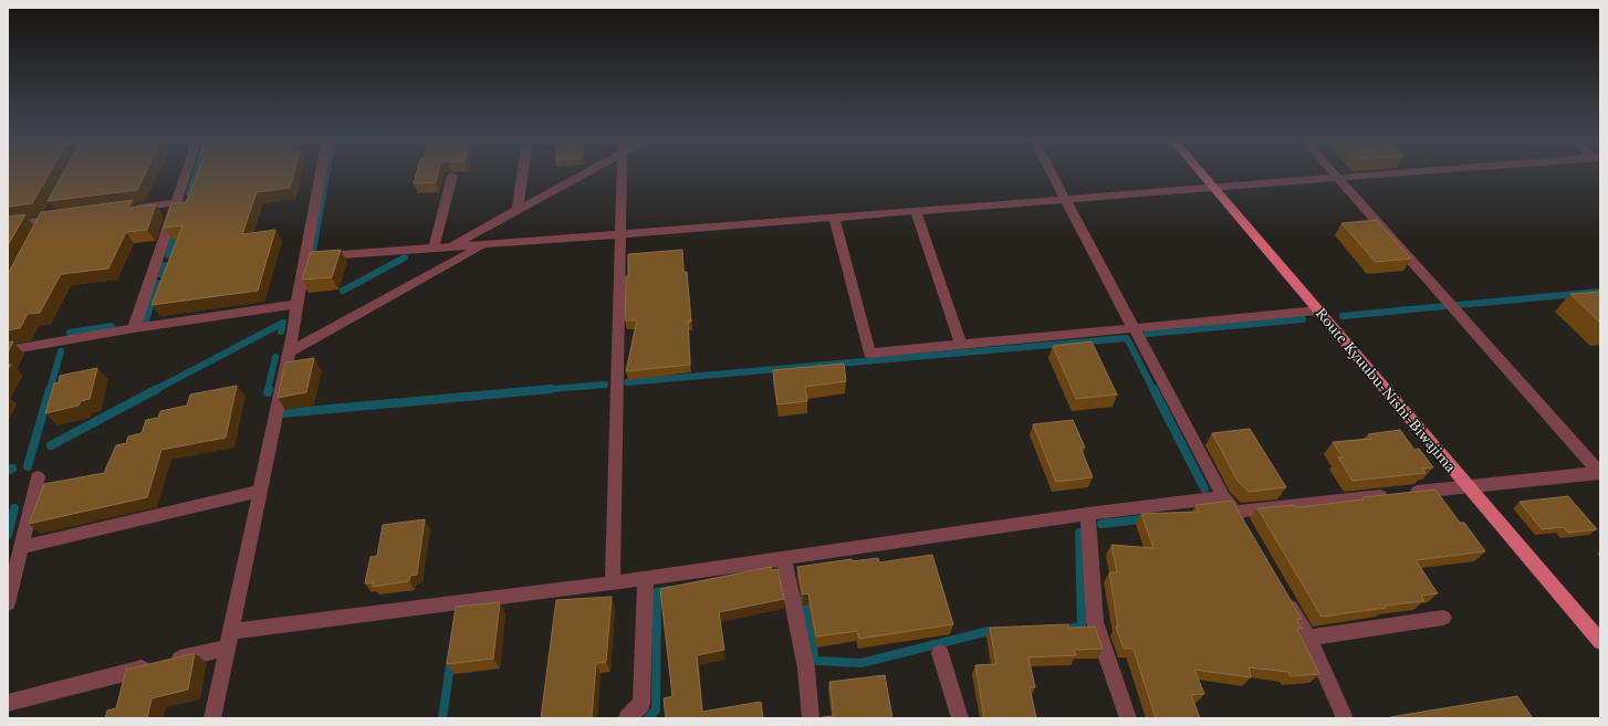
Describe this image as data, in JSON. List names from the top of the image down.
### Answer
{
  "streets": {
    "main road": ["Route Kyuubu-Nishi-Biwajima"]
  }
}
